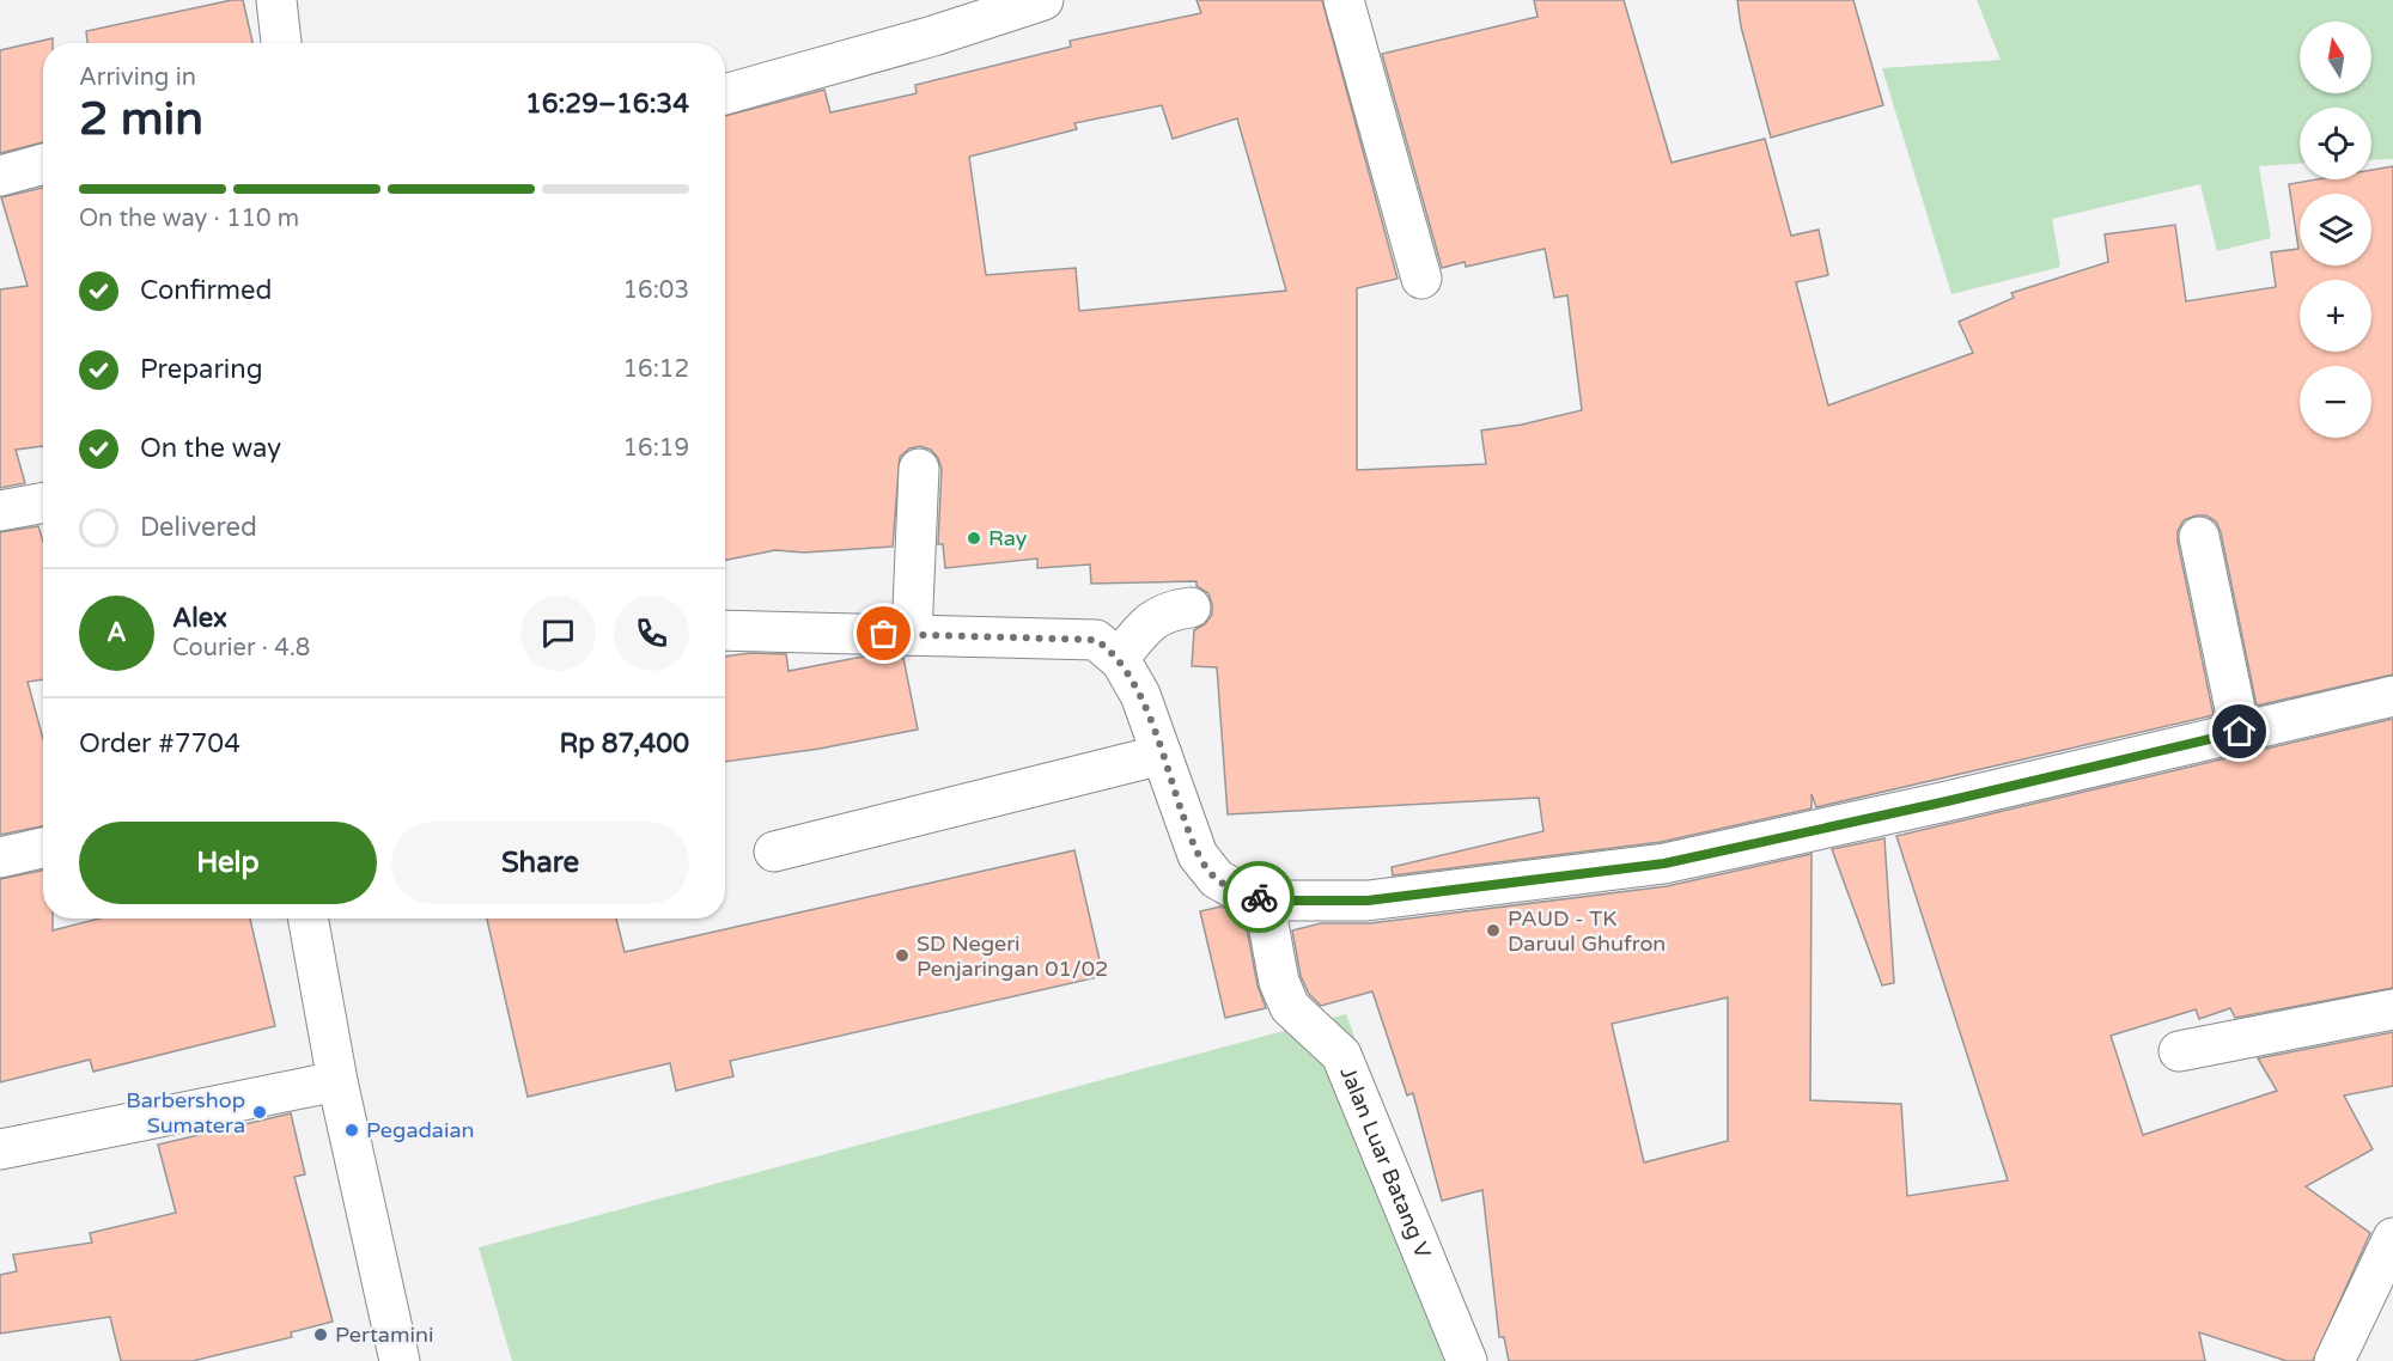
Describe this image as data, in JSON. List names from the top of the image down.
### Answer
{
  "streets": {
    "street": ["Jalan Luar Batang V"]
  },
  "places": [
    "Ray",
    "PAUD - TK Daruul Ghufron",
    "SD Negeri Penjaringan 01/02",
    "Barbershop Sumatera",
    "Pegadaian",
    "Pertamini"
  ],
  "north": "top",
  "page": {
    "map_buttons": ["+", "−"],
    "heading": ["2 min", "Arriving in", "16:29–16:34"],
    "panel": [
      "Alex",
      "Courier · 4.8",
      "Order #7704",
      "Rp 87,400"
    ],
    "bar": "On the way · 110 m",
    "list": [
      ["Confirmed", "16:03"],
      ["Preparing", "16:12"],
      ["On the way", "16:19"],
      "Delivered"
    ],
    "round": "A",
    "buttons": ["Help", "Share"]
  }
}
